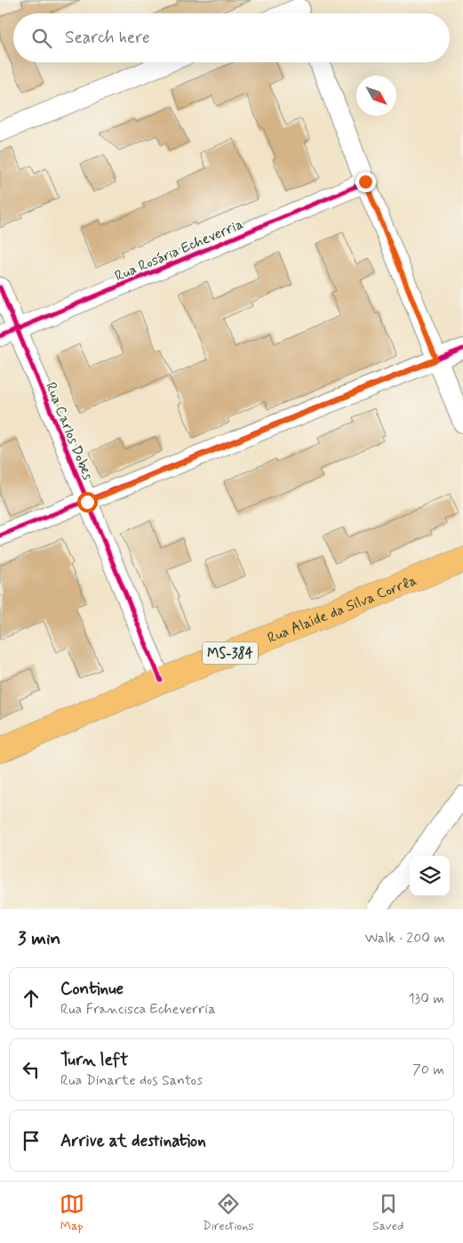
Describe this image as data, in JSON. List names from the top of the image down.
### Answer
{
  "streets": {
    "main road": ["Rua Alaíde da Silva Corrêa", "MS-384"],
    "street": ["Rua Rosária Echeverria", "Rua Carlos Dobes"]
  },
  "crossings": [
    ["Rua Rosária Echeverria", "Rua Carlos Dobes"],
    ["Rua Carlos Dobes", "Rua Alaíde da Silva Corrêa"]
  ],
  "north": "bottom right",
  "page": {
    "search": "Search here",
    "heading": ["3 min", "Walk · 200 m"],
    "list": [
      ["Continue", "Rua Francisca Echeverria", "130 m"],
      ["Turn left", "Rua Dinarte dos Santos", "70 m"],
      "Arrive at destination"
    ],
    "nav": ["Map", "Directions", "Saved"]
  }
}
